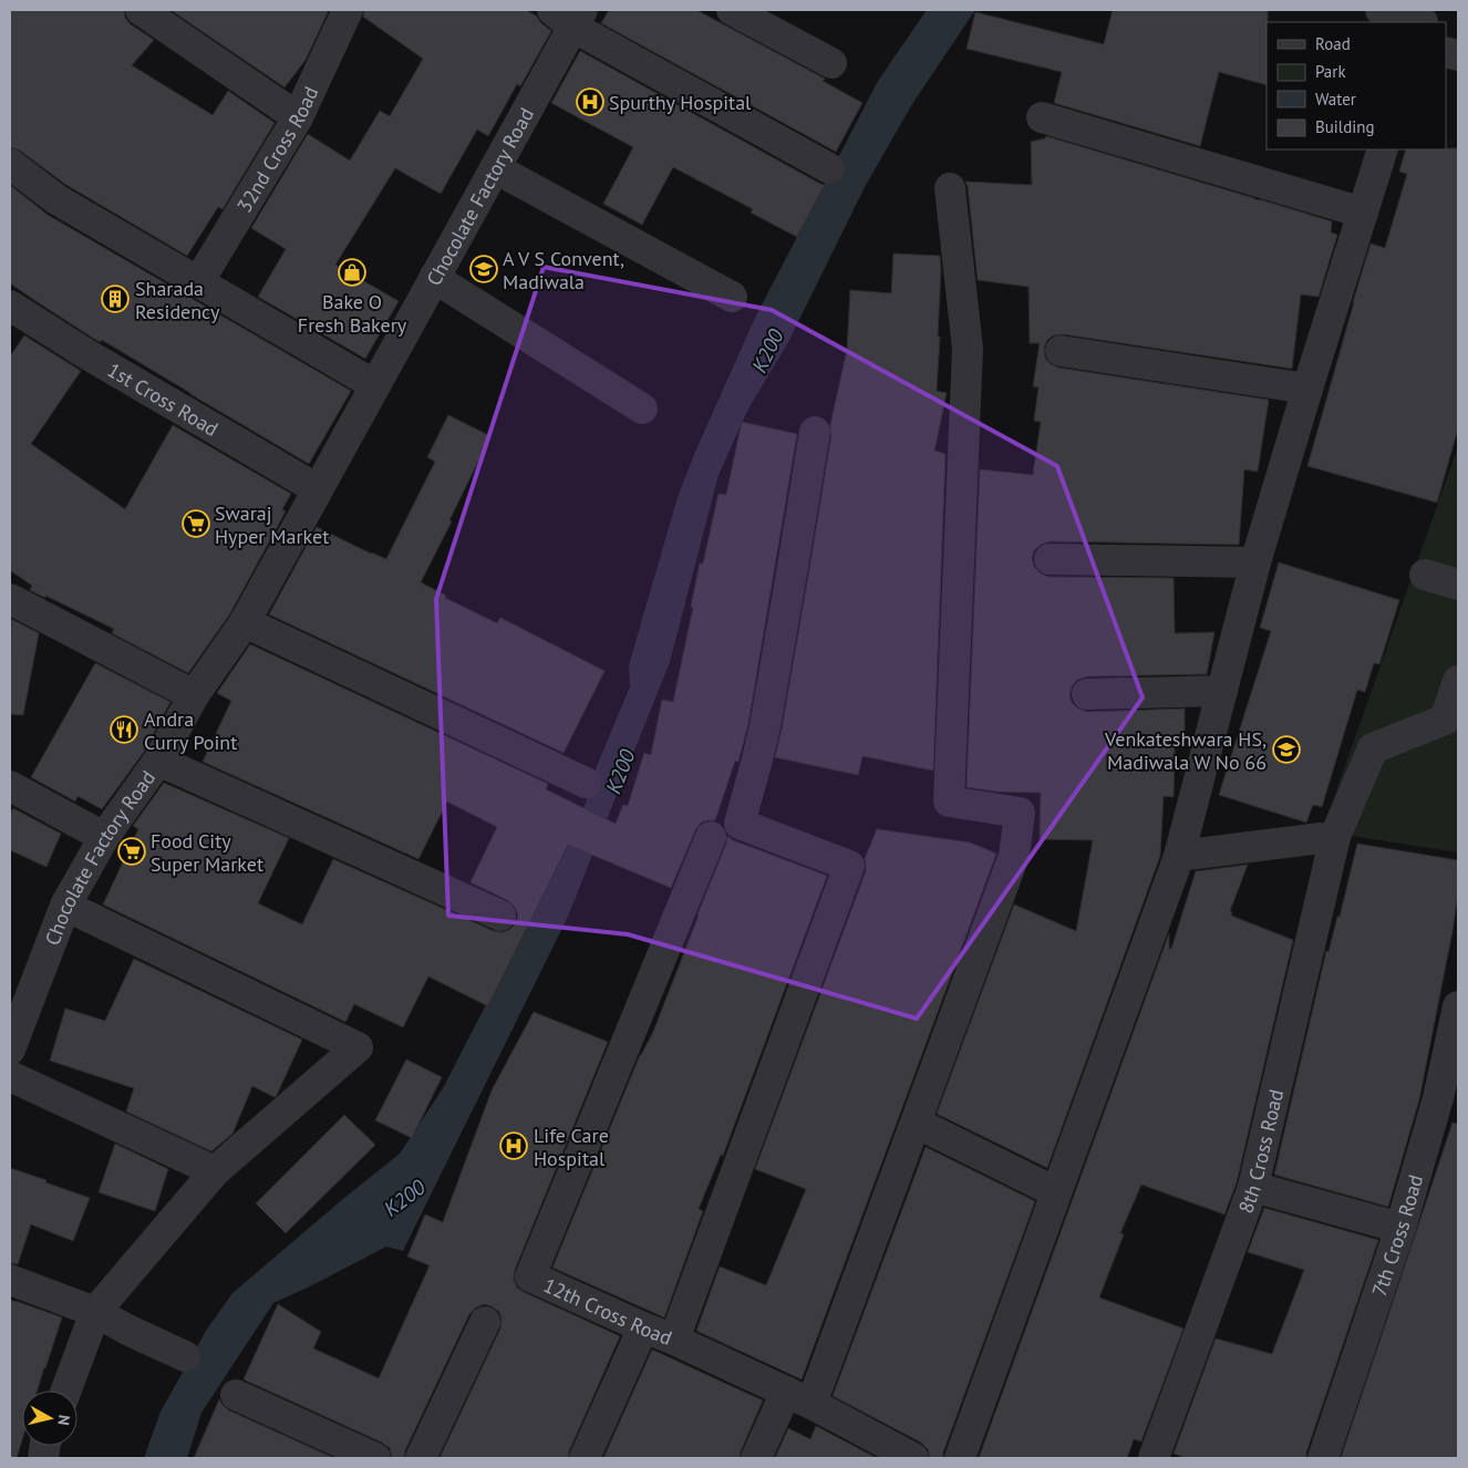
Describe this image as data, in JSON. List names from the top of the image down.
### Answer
{
  "streets": {
    "street": [
      "32nd Cross Road",
      "Chocolate Factory Road",
      "1st Cross Road",
      "8th Cross Road",
      "7th Cross Road",
      "12th Cross Road"
    ]
  },
  "crossings": [
    ["Chocolate Factory Road", "1st Cross Road"]
  ],
  "water": ["K200"],
  "places": {
    "hospital": ["Spurthy Hospital", "Life Care Hospital"],
    "school or university": ["A V S Convent, Madiwala", "Venkateshwara HS, Madiwala W No 66"],
    "shop": ["Bake O Fresh Bakery"],
    "building": ["Sharada Residency"],
    "supermarket": ["Swaraj Hyper Market", "Food City Super Market"],
    "restaurant": ["Andra Curry Point"]
  },
  "legend": [
    "Road",
    "Park",
    "Water",
    "Building"
  ],
  "north": "right"
}
